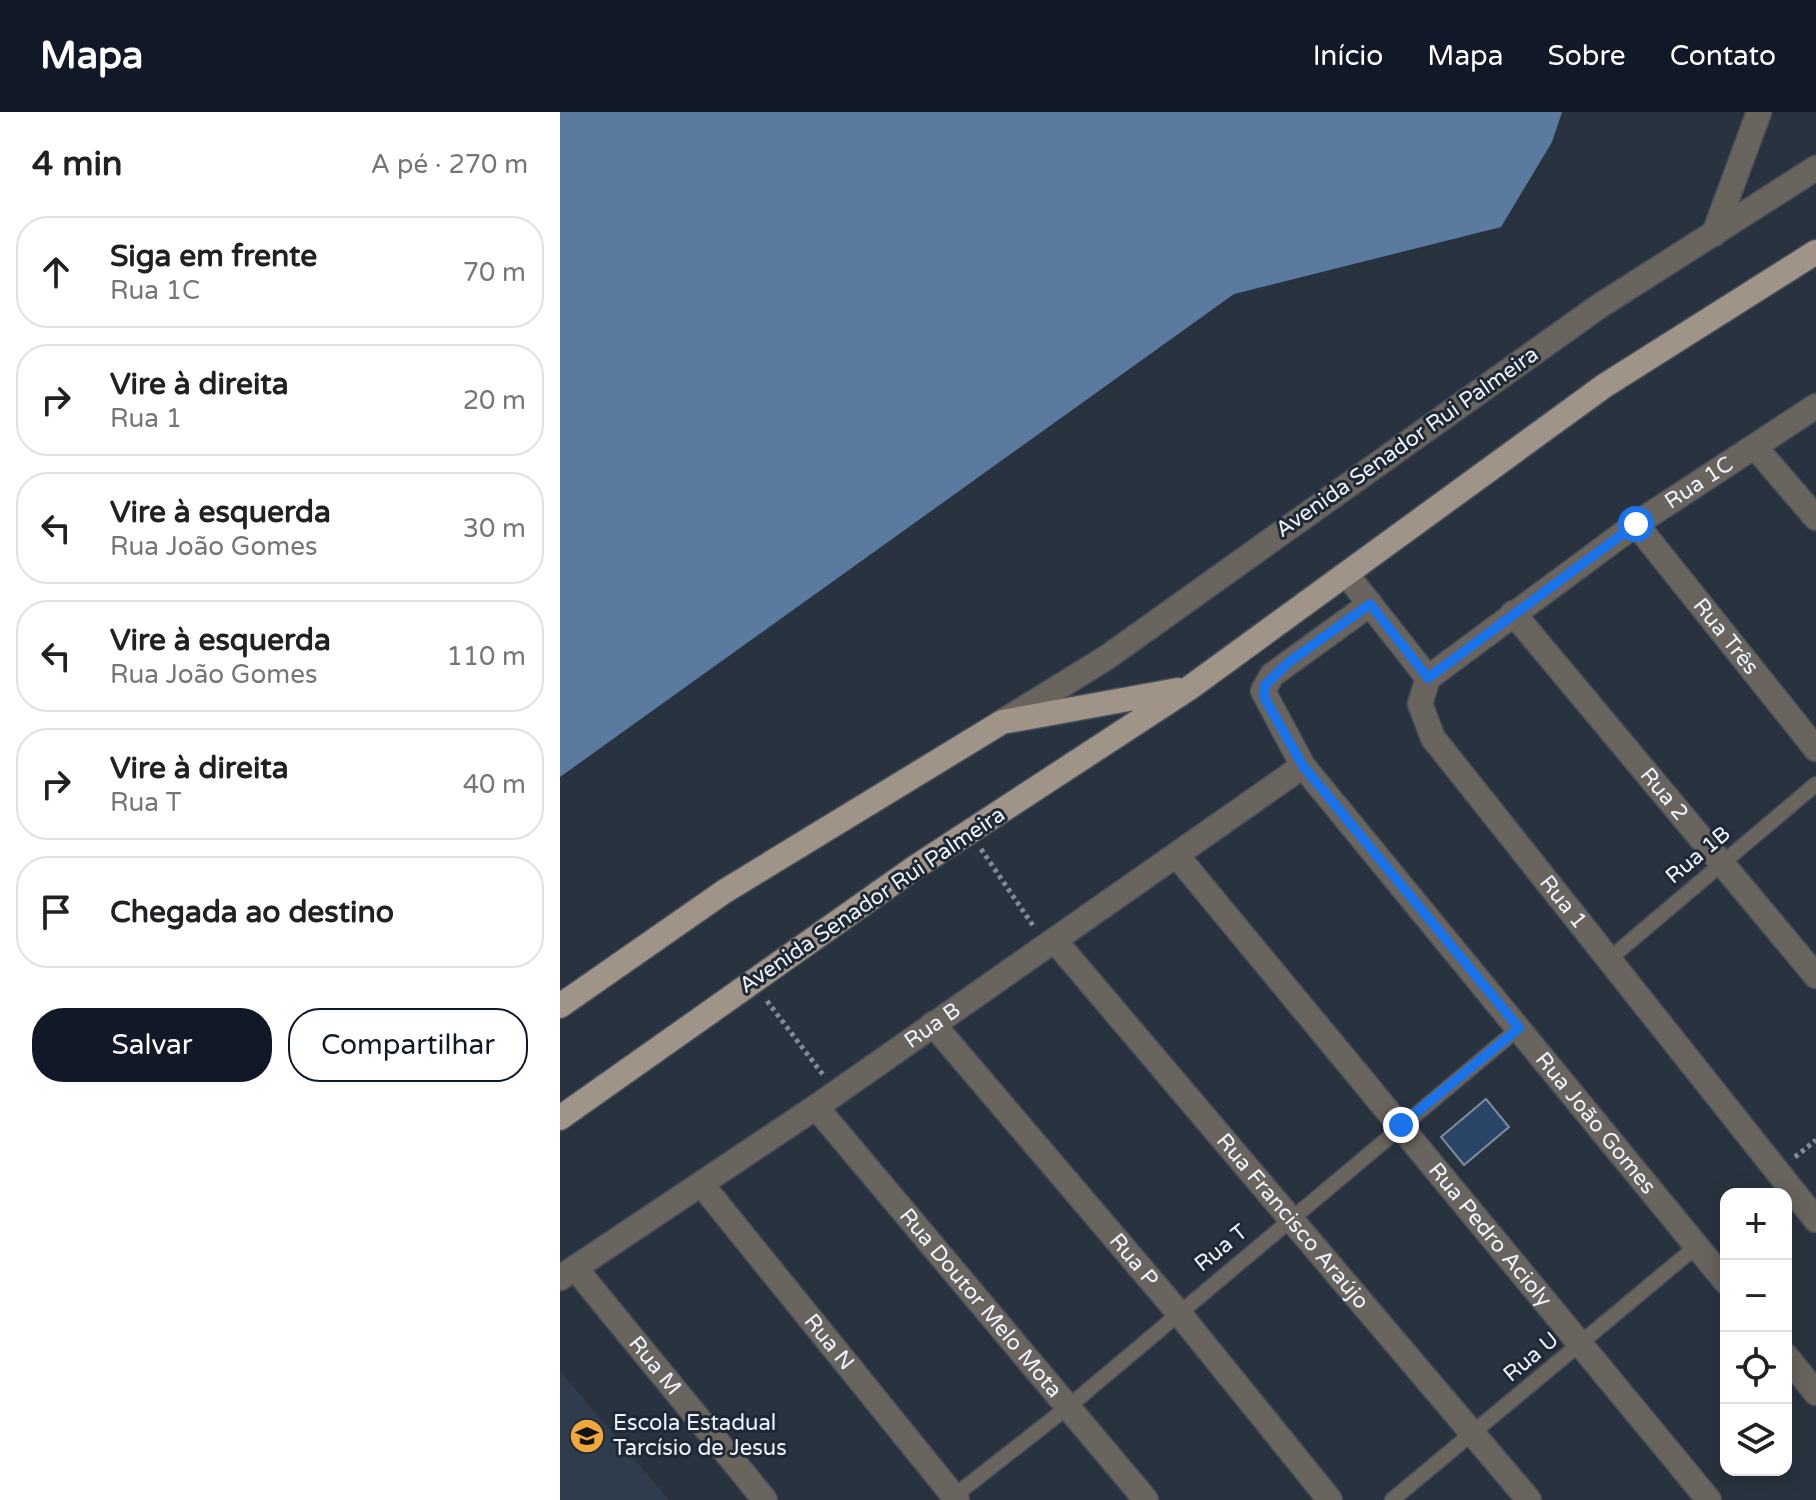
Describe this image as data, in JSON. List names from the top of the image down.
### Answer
{
  "streets": {
    "main road": ["Avenida Senador Rui Palmeira"],
    "street": [
      "Rua 1C",
      "Rua Três",
      "Rua 2",
      "Rua 1",
      "Rua B",
      "Rua João Gomes",
      "Rua Francisco Araújo",
      "Rua Pedro Acioly",
      "Rua P",
      "Rua Doutor Melo Mota",
      "Rua N",
      "Rua M"
    ],
    "lane": ["Rua 1B", "Rua T", "Rua U"]
  },
  "crossings": [
    ["Rua 1C", "Rua Três"],
    ["Rua 1C", "Rua 2"],
    ["Rua 1C", "Rua 1"],
    ["Rua 2", "Rua 1B"],
    ["Rua 1B", "Rua 1"],
    ["Rua B", "Rua João Gomes"],
    ["Rua B", "Rua Francisco Araújo"],
    ["Rua B", "Rua Pedro Acioly"],
    ["Rua B", "Rua P"],
    ["Rua B", "Rua Doutor Melo Mota"],
    ["Rua B", "Rua N"],
    ["Rua B", "Rua M"],
    ["Rua João Gomes", "Rua T"],
    ["Rua João Gomes", "Rua U"],
    ["Rua Francisco Araújo", "Rua T"],
    ["Rua Francisco Araújo", "Rua U"],
    ["Rua Pedro Acioly", "Rua T"],
    ["Rua Pedro Acioly", "Rua U"],
    ["Rua T", "Rua P"],
    ["Rua T", "Rua Doutor Melo Mota"],
    ["Rua T", "Rua N"]
  ],
  "places": {
    "school or university": ["Escola Estadual Tarcísio de Jesus"]
  },
  "page": {
    "header": "Mapa",
    "nav": [
      "Início",
      "Mapa",
      "Sobre",
      "Contato"
    ],
    "heading": ["4 min", "A pé · 270 m"],
    "list": [
      ["Siga em frente", "Rua 1C", "70 m"],
      ["Vire à direita", "Rua 1", "20 m"],
      ["Vire à esquerda", "Rua João Gomes", "30 m"],
      ["Vire à esquerda", "Rua João Gomes", "110 m"],
      ["Vire à direita", "Rua T", "40 m"],
      "Chegada ao destino"
    ],
    "buttons": ["Salvar", "Compartilhar"],
    "map_buttons": ["+", "−"]
  }
}
